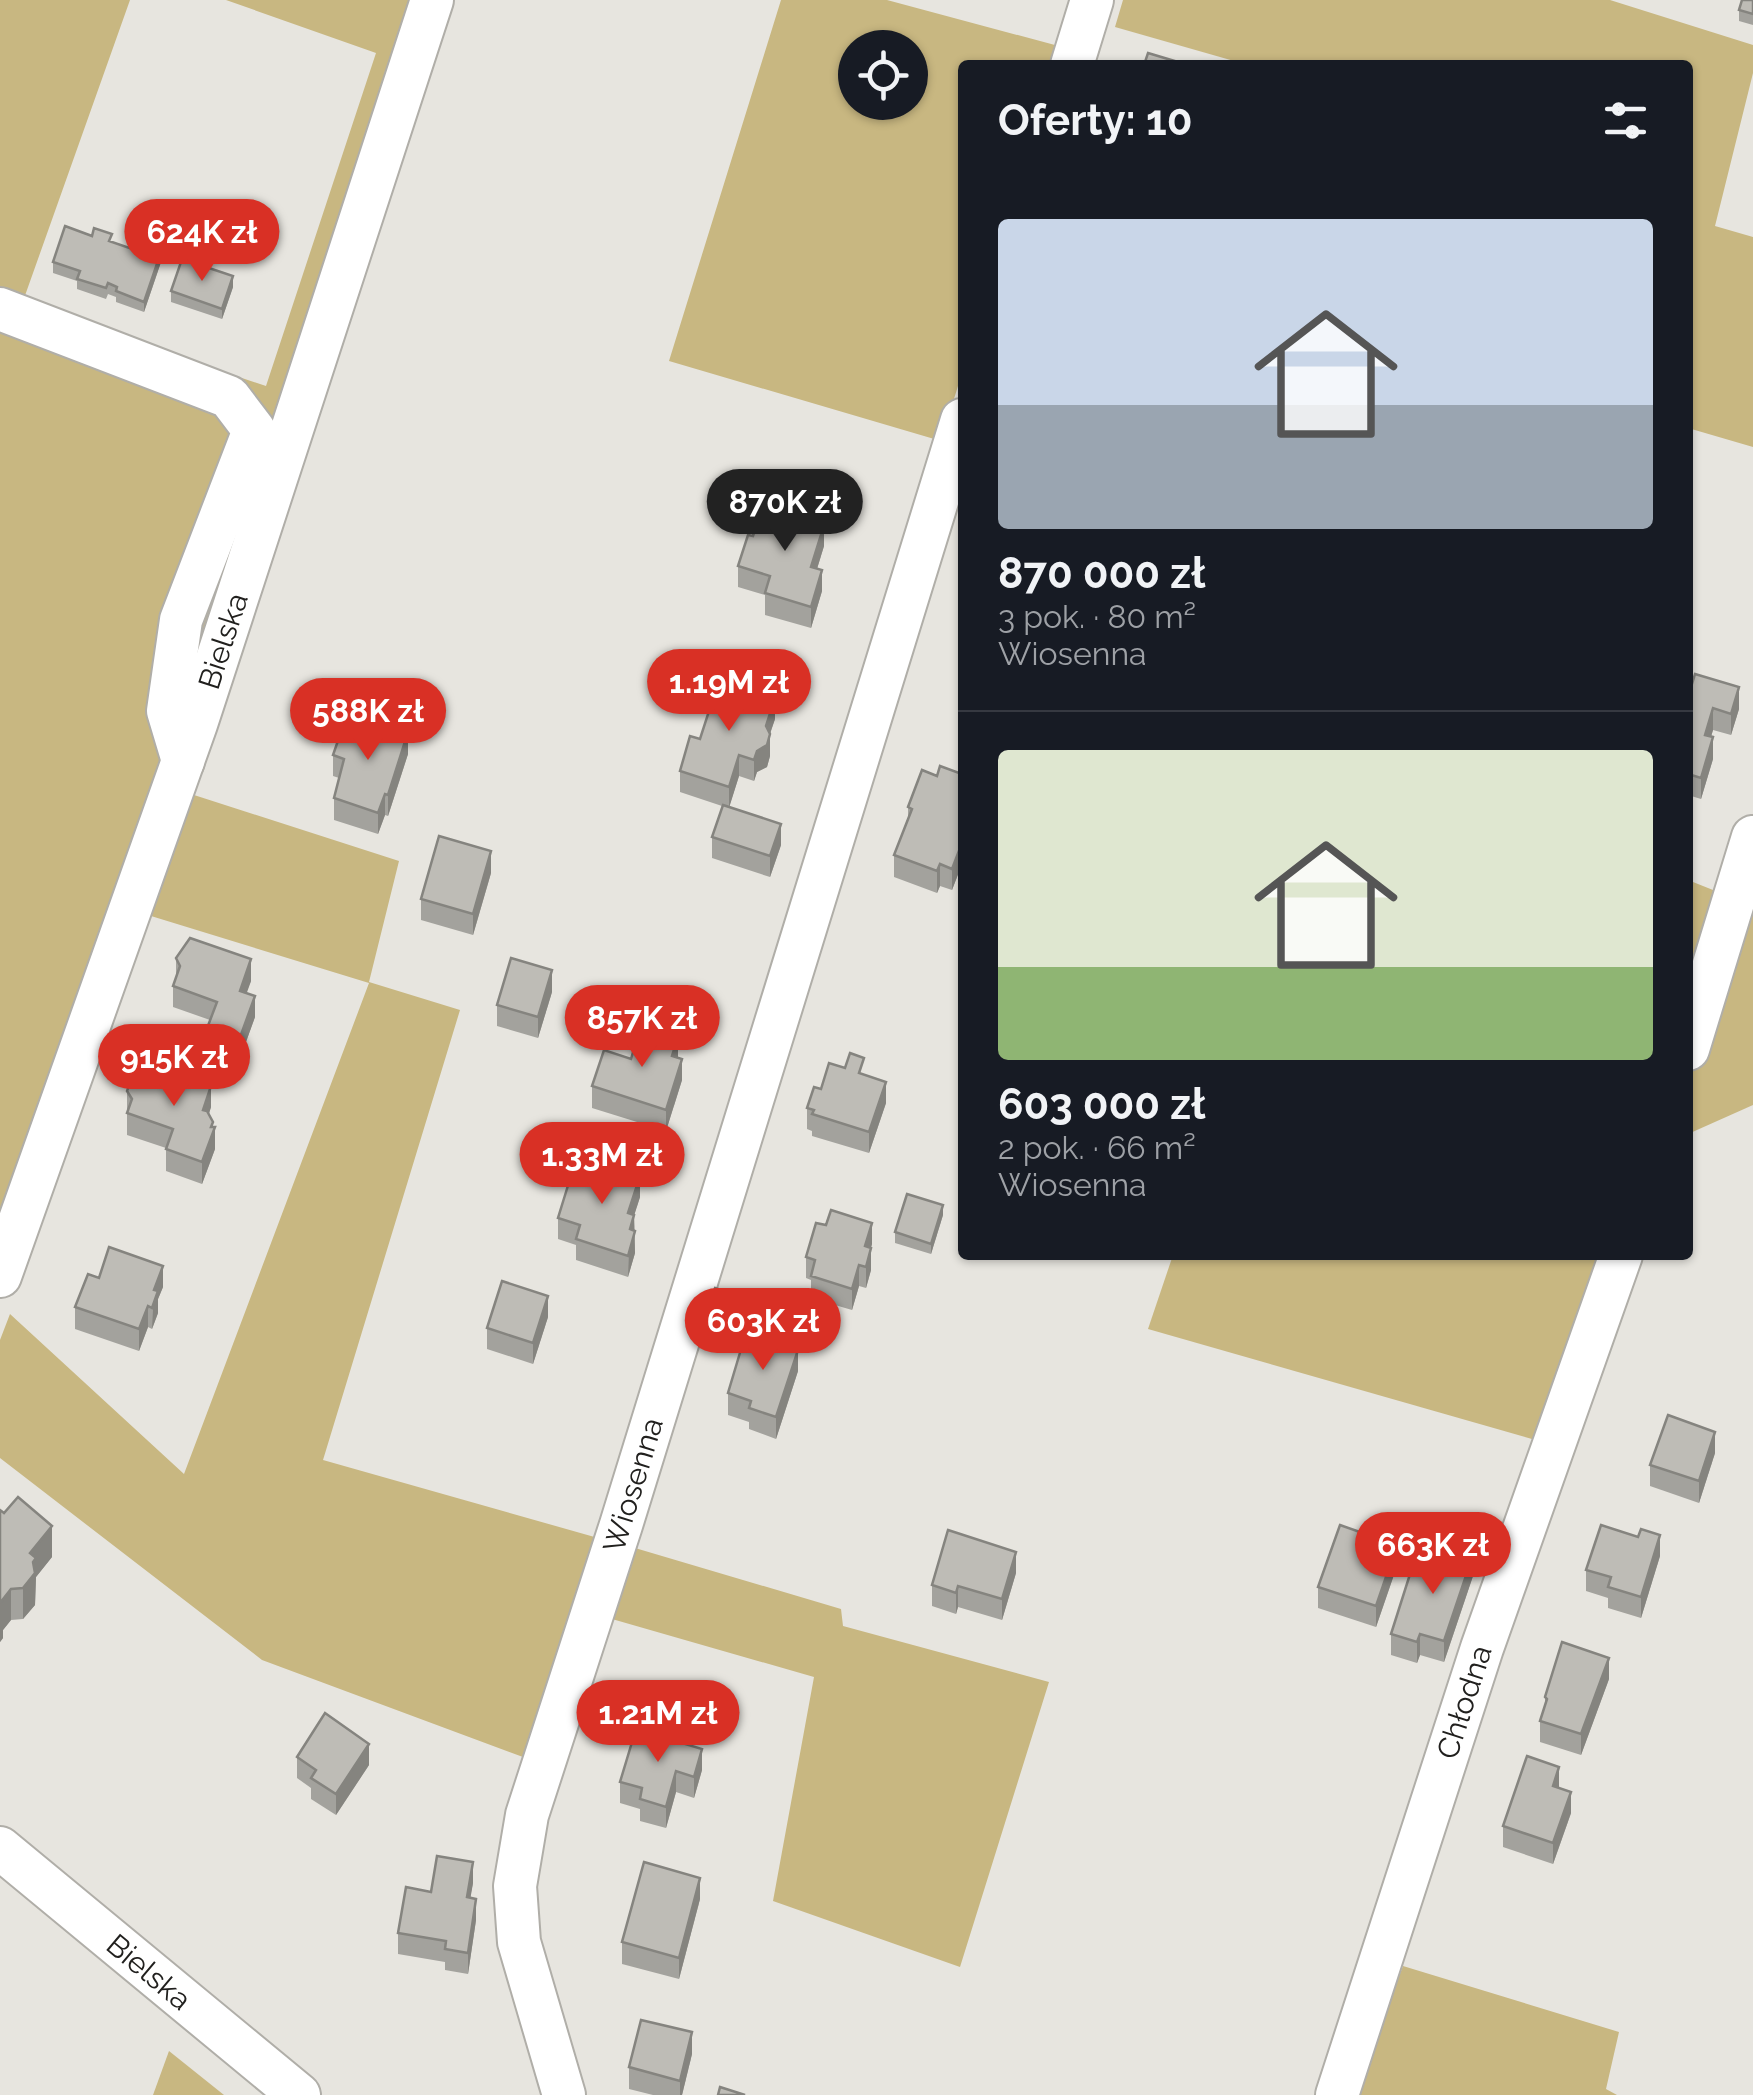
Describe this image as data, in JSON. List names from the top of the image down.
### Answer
{
  "streets": {
    "street": ["Bielska", "Wiosenna", "Chłodna"]
  },
  "page": {
    "heading": "Oferty: 10",
    "list": [
      {
        "name": "870 000 zł",
        "note": "3 pok. · 80 m² · Wiosenna"
      },
      {
        "name": "603 000 zł",
        "note": "2 pok. · 66 m² · Wiosenna"
      }
    ],
    "price": [
      "624K zł",
      "870K zł",
      "1.19M zł",
      "588K zł",
      "857K zł",
      "915K zł",
      "1.33M zł",
      "603K zł",
      "663K zł",
      "1.21M zł"
    ]
  }
}
